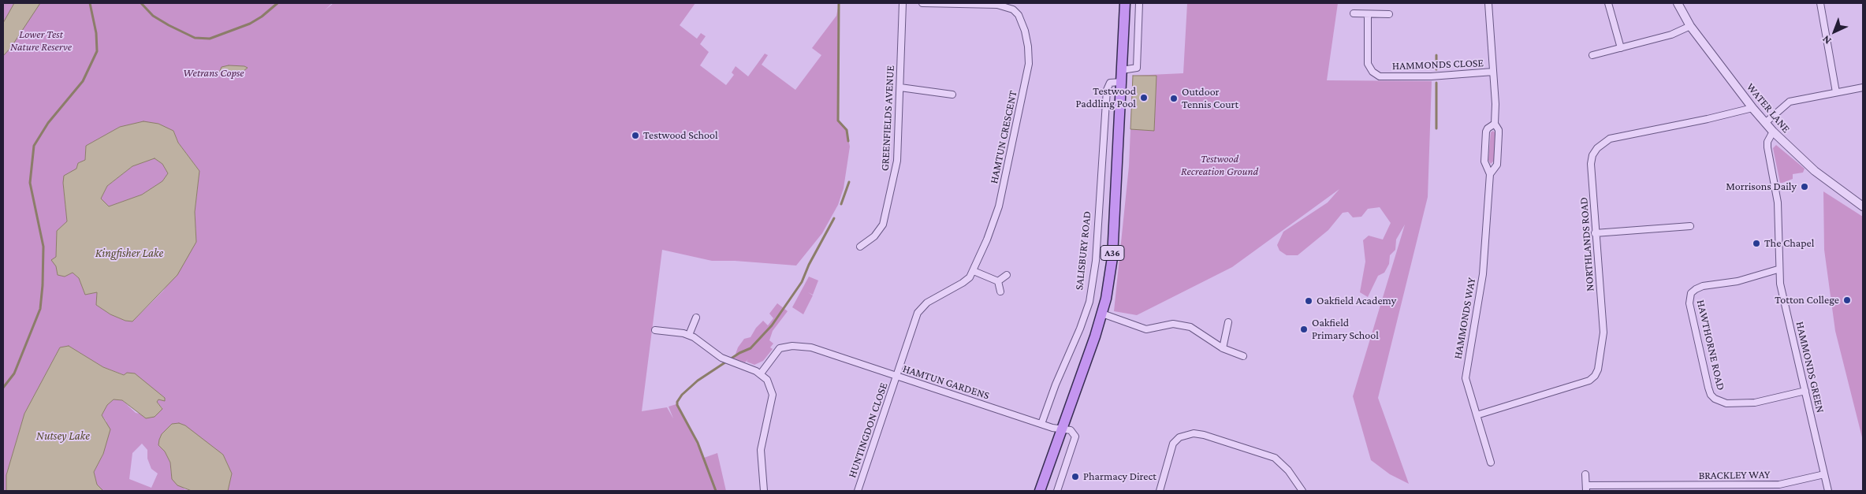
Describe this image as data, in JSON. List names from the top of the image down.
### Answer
{
  "streets": {
    "main road": ["A36"],
    "street": [
      "HAMMONDS CLOSE",
      "WATER LANE",
      "GREENFIELDS AVENUE",
      "HAMTUN CRESCENT",
      "NORTHLANDS ROAD",
      "SALISBURY ROAD",
      "HAMMONDS WAY",
      "HAWTHORNE ROAD",
      "HAMMONDS GREEN",
      "HAMTUN GARDENS",
      "HUNTINGDON CLOSE",
      "BRACKLEY WAY"
    ]
  },
  "crossings": [
    ["HAMMONDS CLOSE", "HAMMONDS WAY"],
    ["WATER LANE", "NORTHLANDS ROAD"],
    ["WATER LANE", "HAMMONDS GREEN"],
    ["HAMTUN CRESCENT", "HAMTUN GARDENS"],
    ["HAMTUN CRESCENT", "HUNTINGDON CLOSE"],
    ["NORTHLANDS ROAD", "HAMMONDS WAY"],
    ["SALISBURY ROAD", "A36"],
    ["SALISBURY ROAD", "HAMTUN GARDENS"],
    ["A36", "HAMTUN GARDENS"],
    ["HAWTHORNE ROAD", "HAMMONDS GREEN"],
    ["HAMMONDS GREEN", "BRACKLEY WAY"],
    ["HAMTUN GARDENS", "HUNTINGDON CLOSE"]
  ],
  "water": ["Kingfisher Lake", "Nutsey Lake"],
  "parks": ["Lower Test Nature Reserve", "Wetrans Copse", "Testwood Recreation Ground"],
  "places": [
    "Testwood Paddling Pool",
    "Outdoor Tennis Court",
    "Testwood School",
    "Morrisons Daily",
    "The Chapel",
    "Totton College",
    "Oakfield Academy",
    "Oakfield Primary School",
    "Pharmacy Direct"
  ],
  "north": "bottom left"
}
